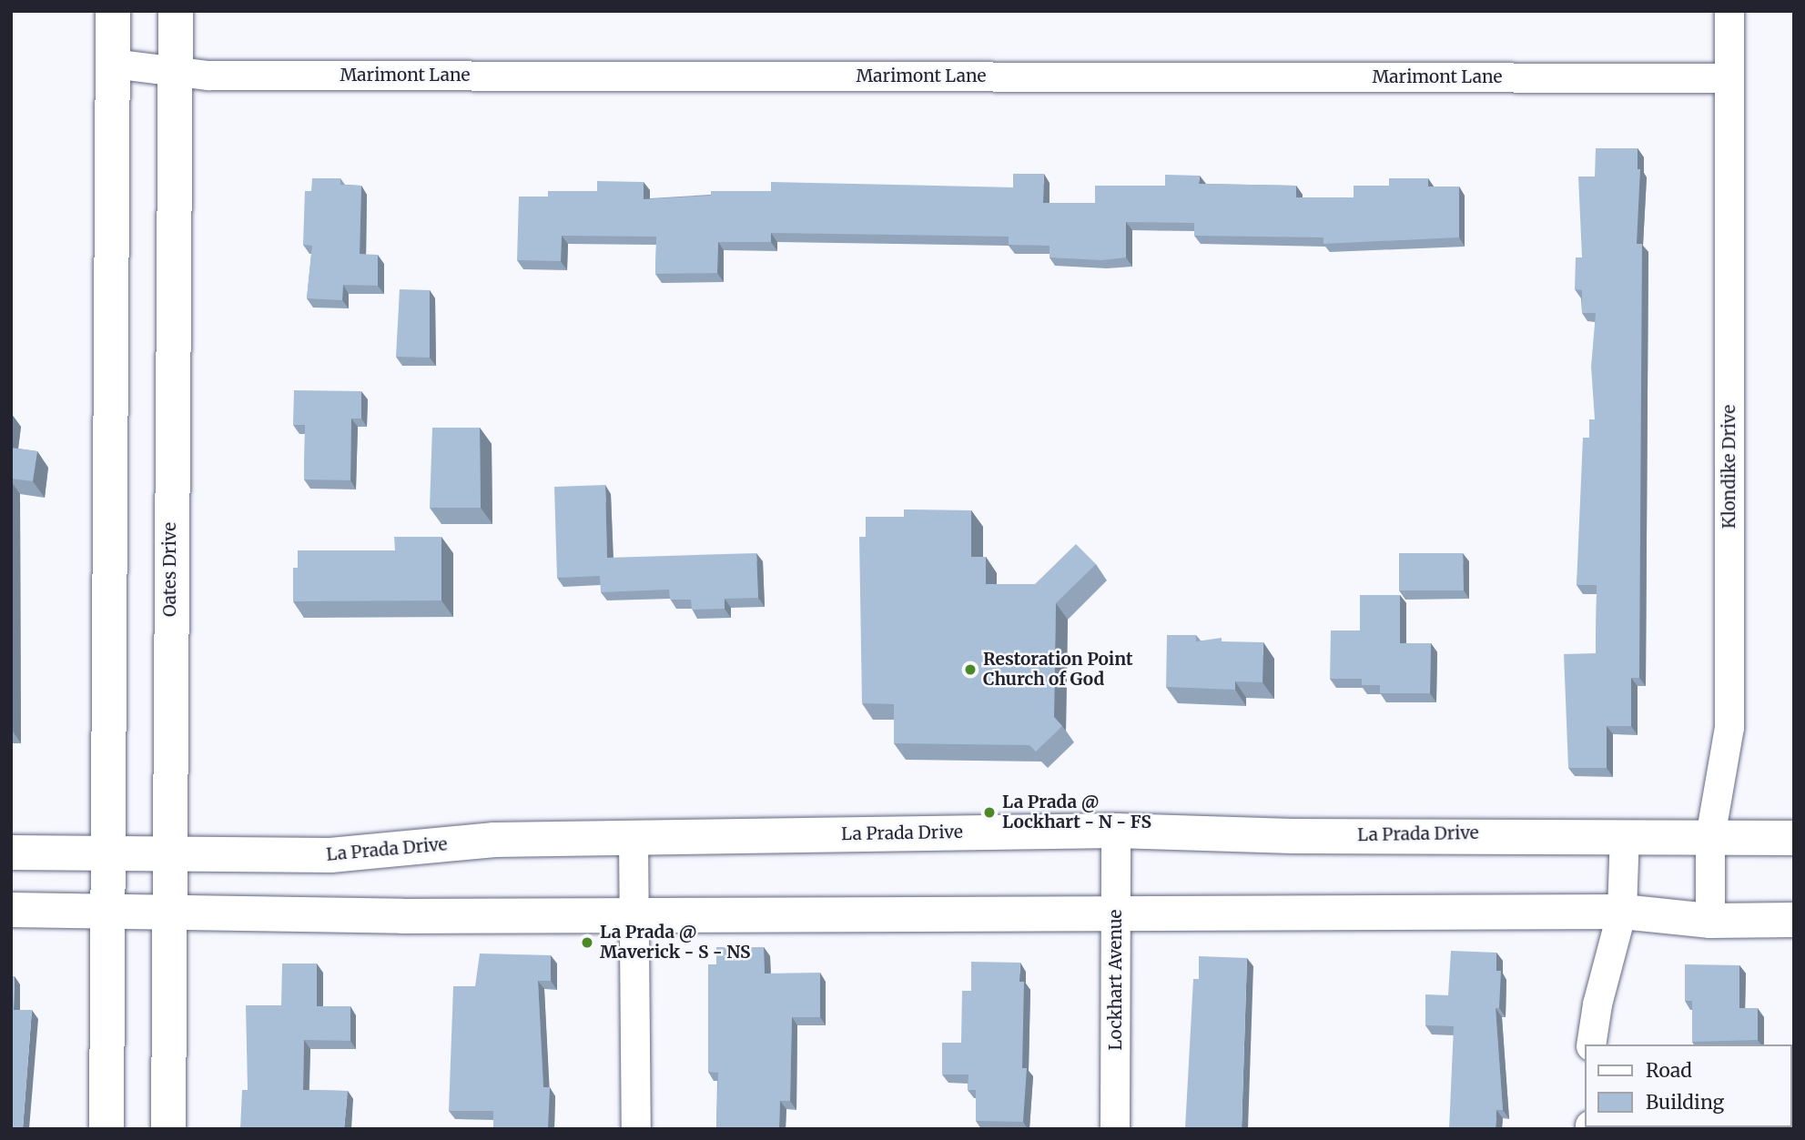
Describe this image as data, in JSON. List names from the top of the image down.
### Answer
{
  "streets": {
    "main road": ["Oates Drive", "La Prada Drive"],
    "street": ["Marimont Lane", "Klondike Drive", "Lockhart Avenue"]
  },
  "crossings": [
    ["Marimont Lane", "Klondike Drive"],
    ["Marimont Lane", "Oates Drive"],
    ["Klondike Drive", "La Prada Drive"],
    ["Oates Drive", "La Prada Drive"],
    ["La Prada Drive", "Lockhart Avenue"]
  ],
  "places": ["Restoration Point Church of God", "La Prada @ Lockhart - N - FS", "La Prada @ Maverick - S - NS"],
  "legend": ["Road", "Building"]
}
